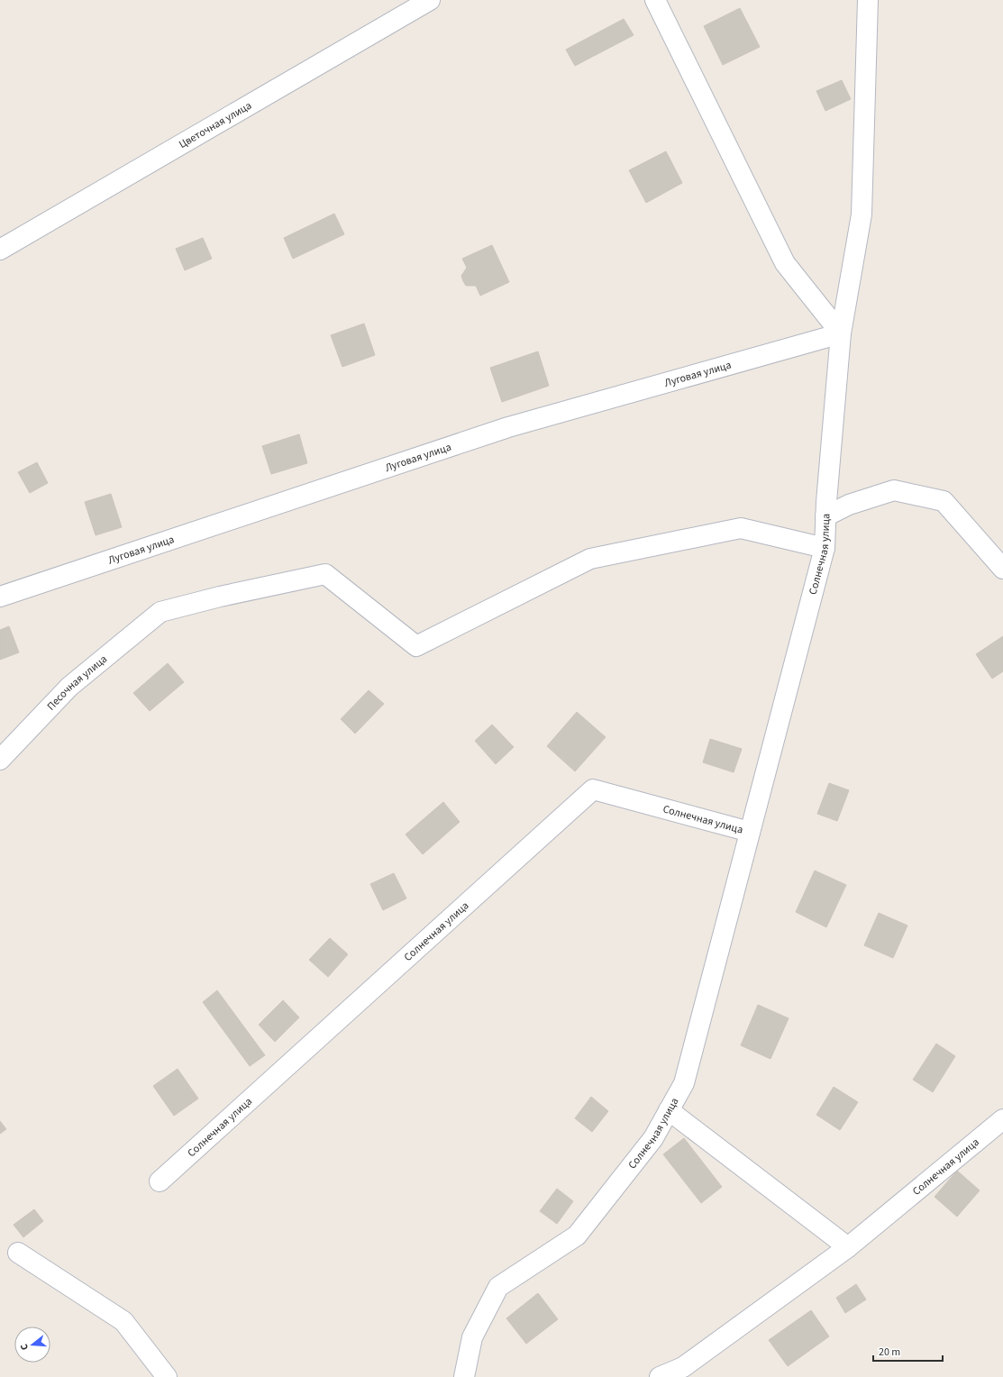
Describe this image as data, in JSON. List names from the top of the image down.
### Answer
{
  "streets": {
    "street": [
      "Цветочная улица",
      "Луговая улица",
      "Солнечная улица",
      "Песочная улица"
    ]
  },
  "crossings": [
    ["Луговая улица", "Солнечная улица"],
    ["Солнечная улица", "Песочная улица"]
  ],
  "scale_bar": "20 m",
  "north": "left"
}
